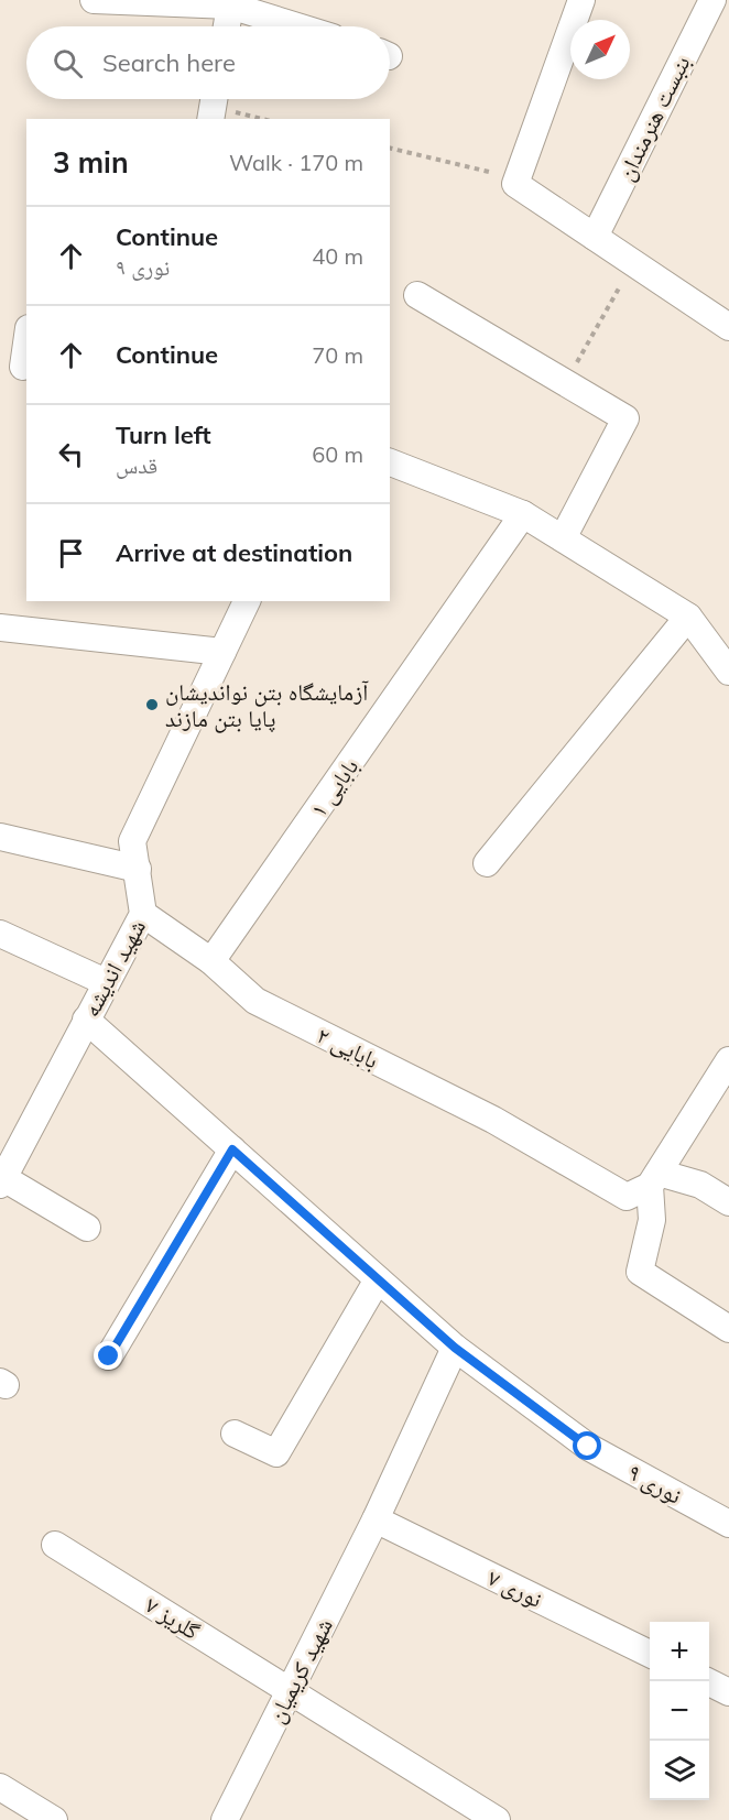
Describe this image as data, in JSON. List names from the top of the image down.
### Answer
{
  "streets": {
    "street": [
      "بنبست هنرمندان",
      "بابایی ۱",
      "شهید اندیشه",
      "بابایی ۲",
      "نوری ۹",
      "نوری ۷",
      "گلریز ۷",
      "شهید کریمیان"
    ]
  },
  "crossings": [
    ["بابایی ۱", "بابایی ۲"],
    ["شهید اندیشه", "بابایی ۲"],
    ["شهید اندیشه", "نوری ۹"],
    ["نوری ۹", "شهید کریمیان"],
    ["نوری ۷", "شهید کریمیان"],
    ["گلریز ۷", "شهید کریمیان"]
  ],
  "places": ["آزمایشگاه بتن نواندیشان پایا بتن مازند"],
  "north": "top right",
  "page": {
    "search": "Search here",
    "heading": ["3 min", "Walk · 170 m"],
    "list": [
      ["Continue", "نوری ۹", "40 m"],
      ["Continue", "70 m"],
      ["Turn left", "قدس", "60 m"],
      "Arrive at destination"
    ],
    "map_buttons": ["+", "−"]
  }
}
